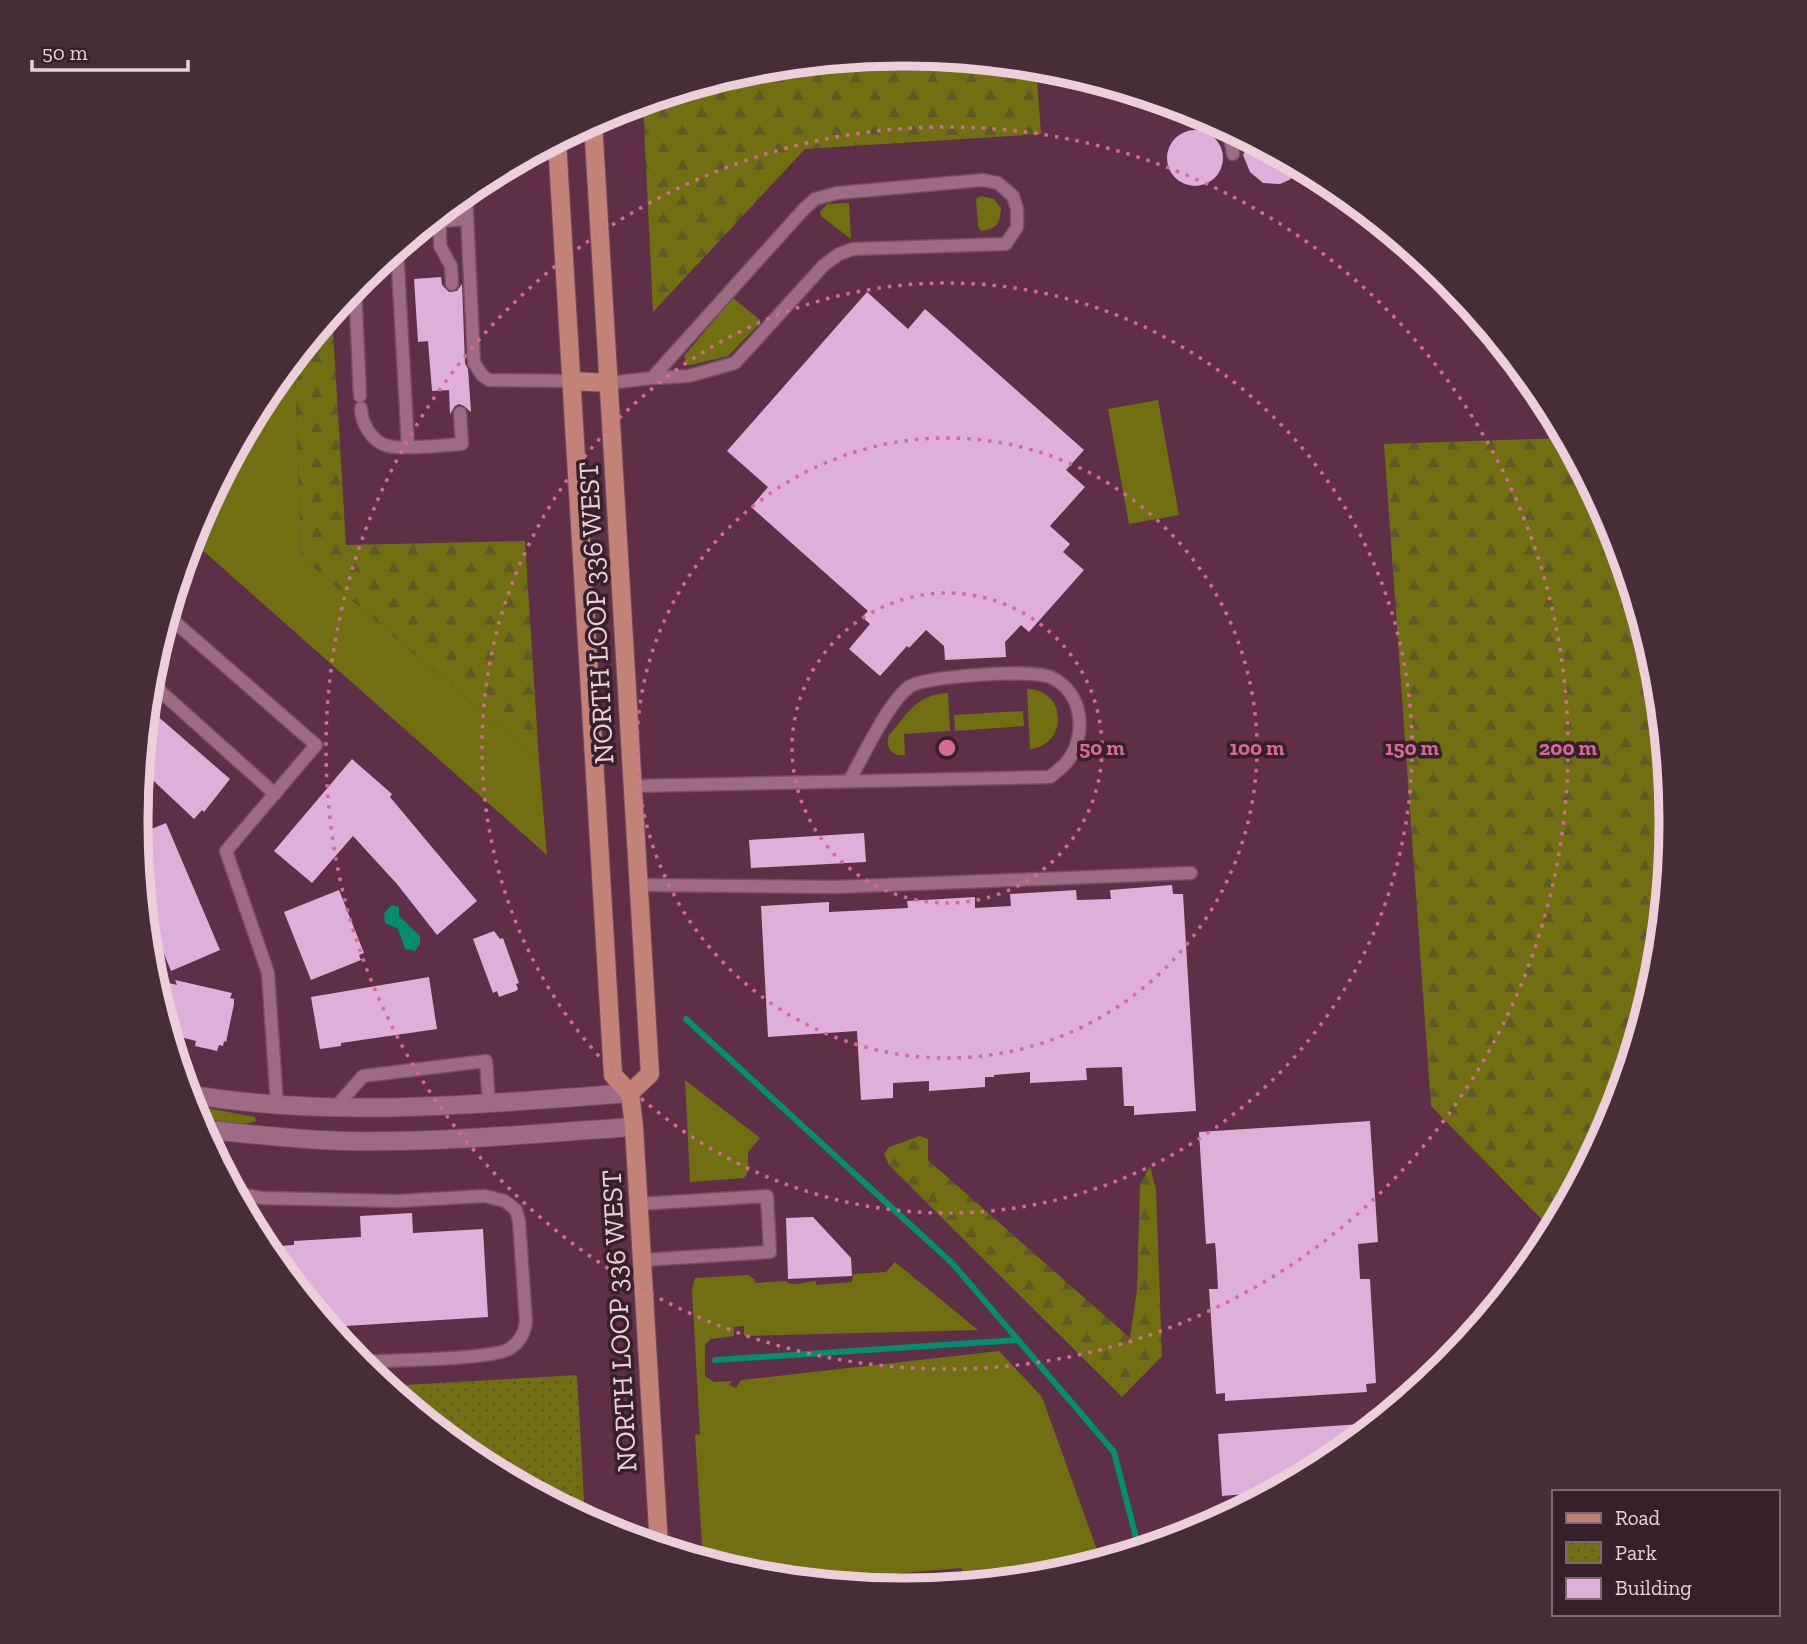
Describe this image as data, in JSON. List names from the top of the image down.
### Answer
{
  "streets": {
    "main road": ["NORTH LOOP 336 WEST"]
  },
  "legend": ["Road", "Park", "Building"],
  "scale_bar": "50 m",
  "rings": [
    "50 m",
    "100 m",
    "150 m",
    "200 m"
  ]
}
